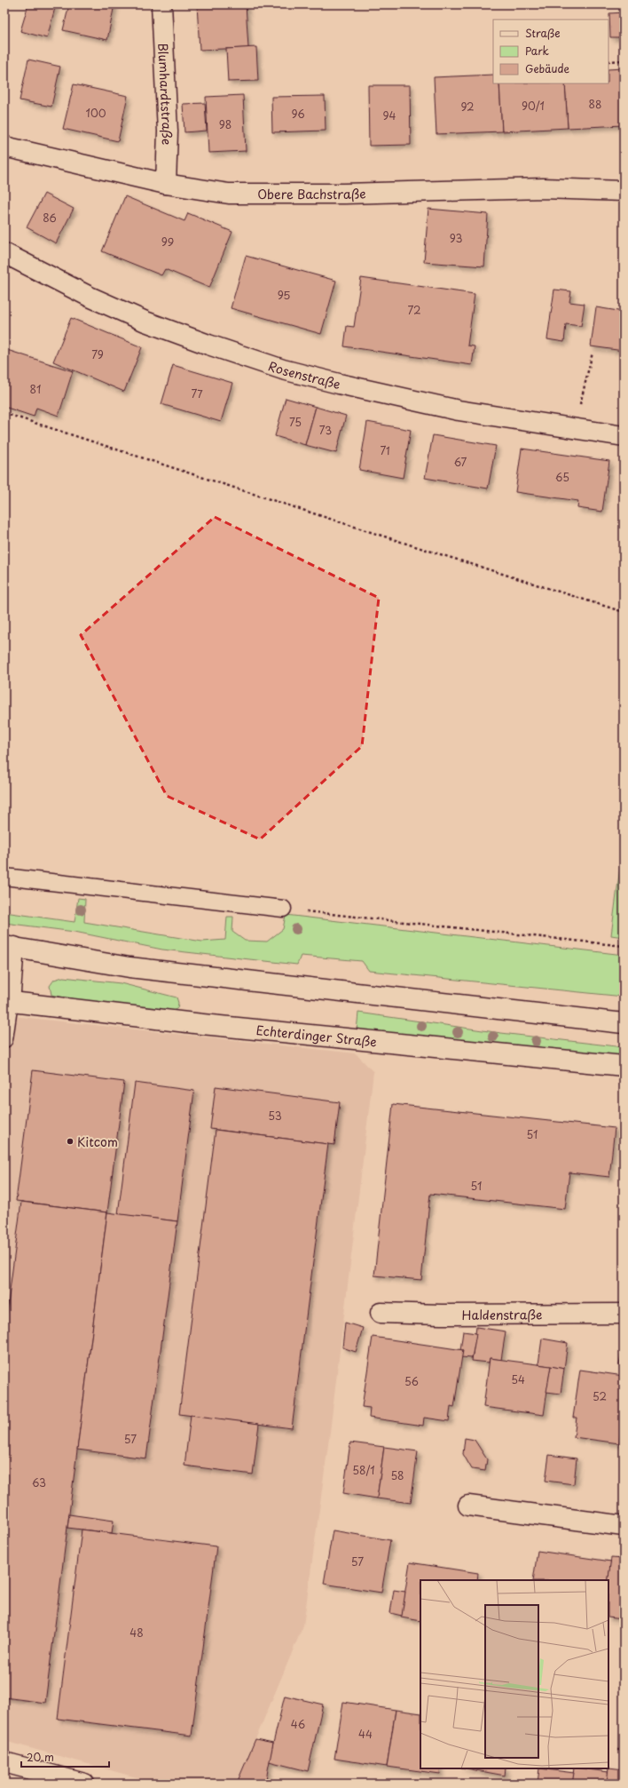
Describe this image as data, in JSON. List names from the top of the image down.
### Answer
{
  "streets": {
    "street": [
      "Blumhardtstraße",
      "Obere Bachstraße",
      "Rosenstraße",
      "Echterdinger Straße",
      "Haldenstraße"
    ]
  },
  "crossings": [
    ["Blumhardtstraße", "Obere Bachstraße"]
  ],
  "places": ["Kitcom"],
  "house_numbers": [
    "88",
    "90/1",
    "92",
    "100",
    "96",
    "94",
    "98",
    "86",
    "93",
    "99",
    "95",
    "72",
    "79",
    "81",
    "77",
    "75",
    "73",
    "71",
    "67",
    "65",
    "53",
    "51",
    "51",
    "54",
    "56",
    "52",
    "57",
    "58/1",
    "58",
    "63",
    "57",
    "48",
    "46",
    "44"
  ],
  "legend": ["Straße", "Park", "Gebäude"],
  "scale_bar": "20 m"
}
